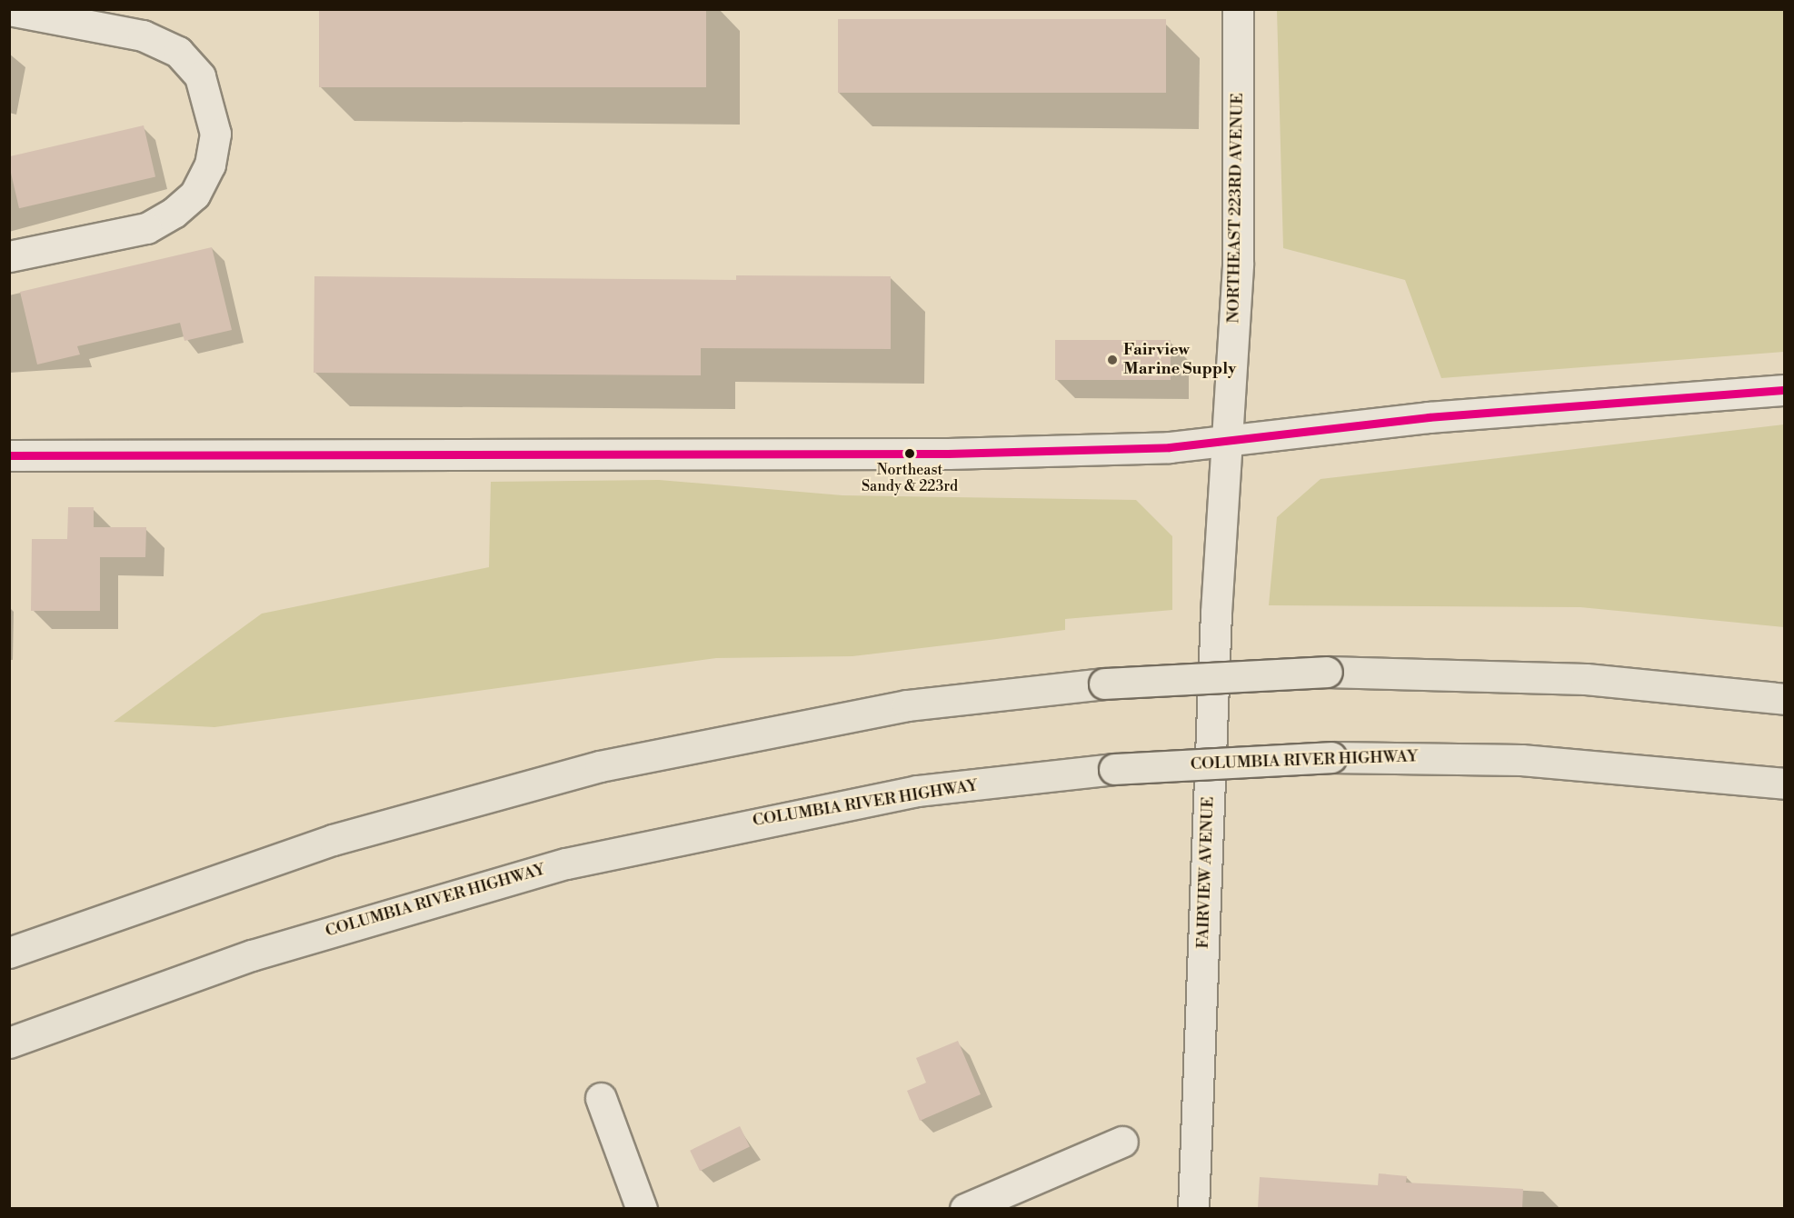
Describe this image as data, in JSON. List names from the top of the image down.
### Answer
{
  "streets": {
    "highway": ["COLUMBIA RIVER HIGHWAY"],
    "main road": ["NORTHEAST 223RD AVENUE", "FAIRVIEW AVENUE"]
  },
  "crossings": [
    ["NORTHEAST 223RD AVENUE", "FAIRVIEW AVENUE"]
  ],
  "places": ["Fairview Marine Supply", "Northeast Sandy & 223rd"]
}
